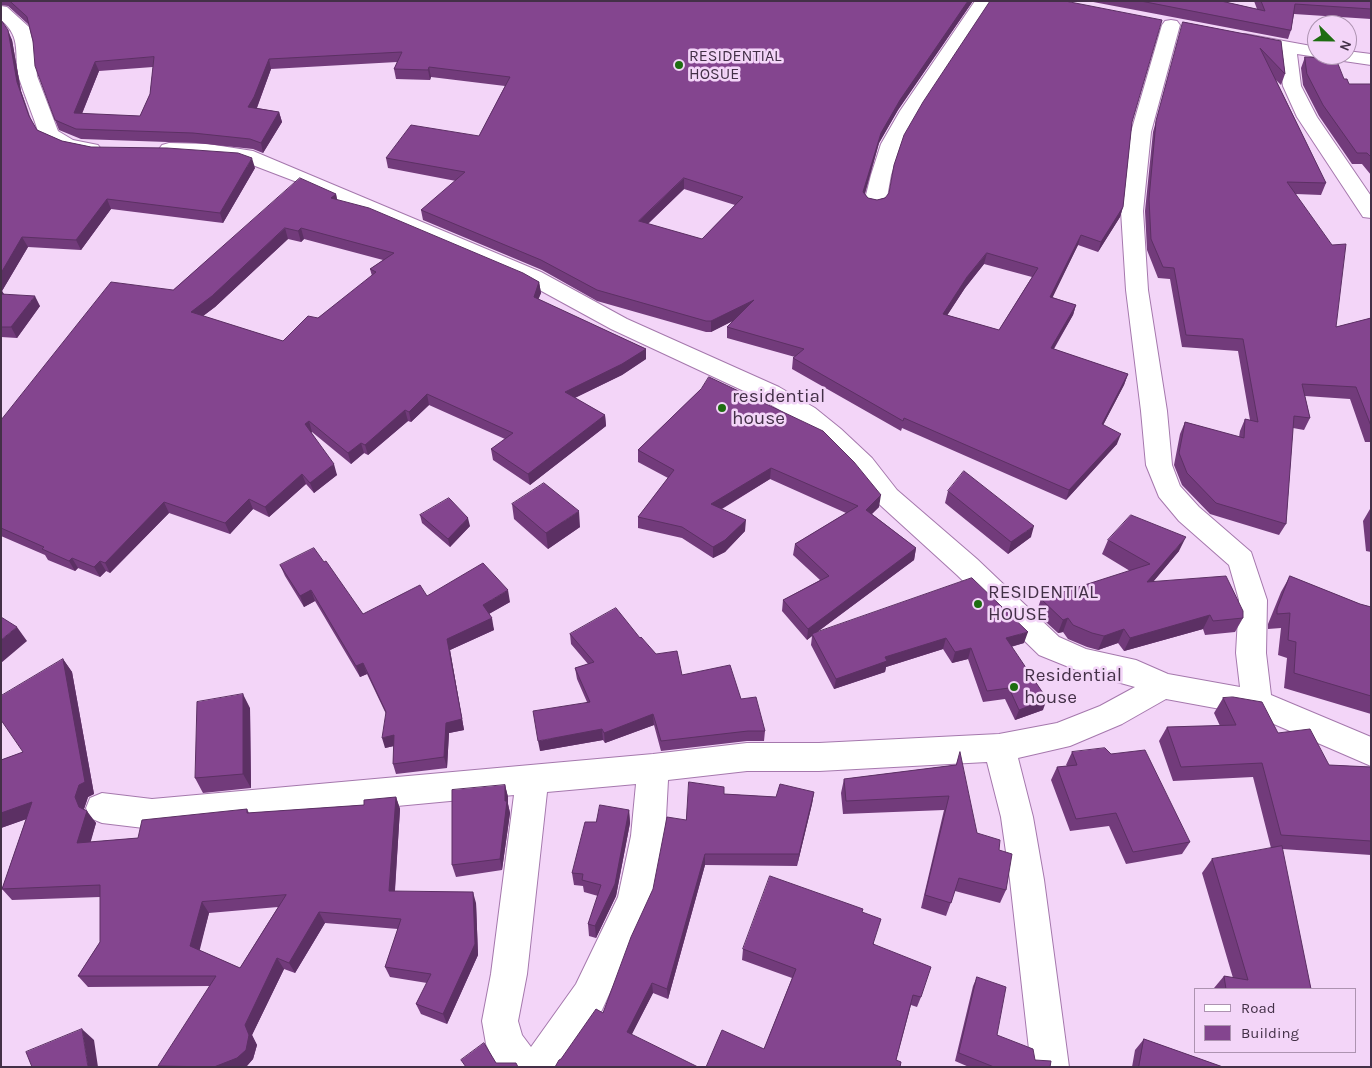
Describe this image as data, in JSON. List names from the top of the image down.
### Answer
{
  "places": [
    "RESIDENTIAL HOSUE",
    "residential house",
    "RESIDENTIAL HOUSE",
    "Residential house"
  ],
  "legend": ["Road", "Building"],
  "north": "bottom right"
}
